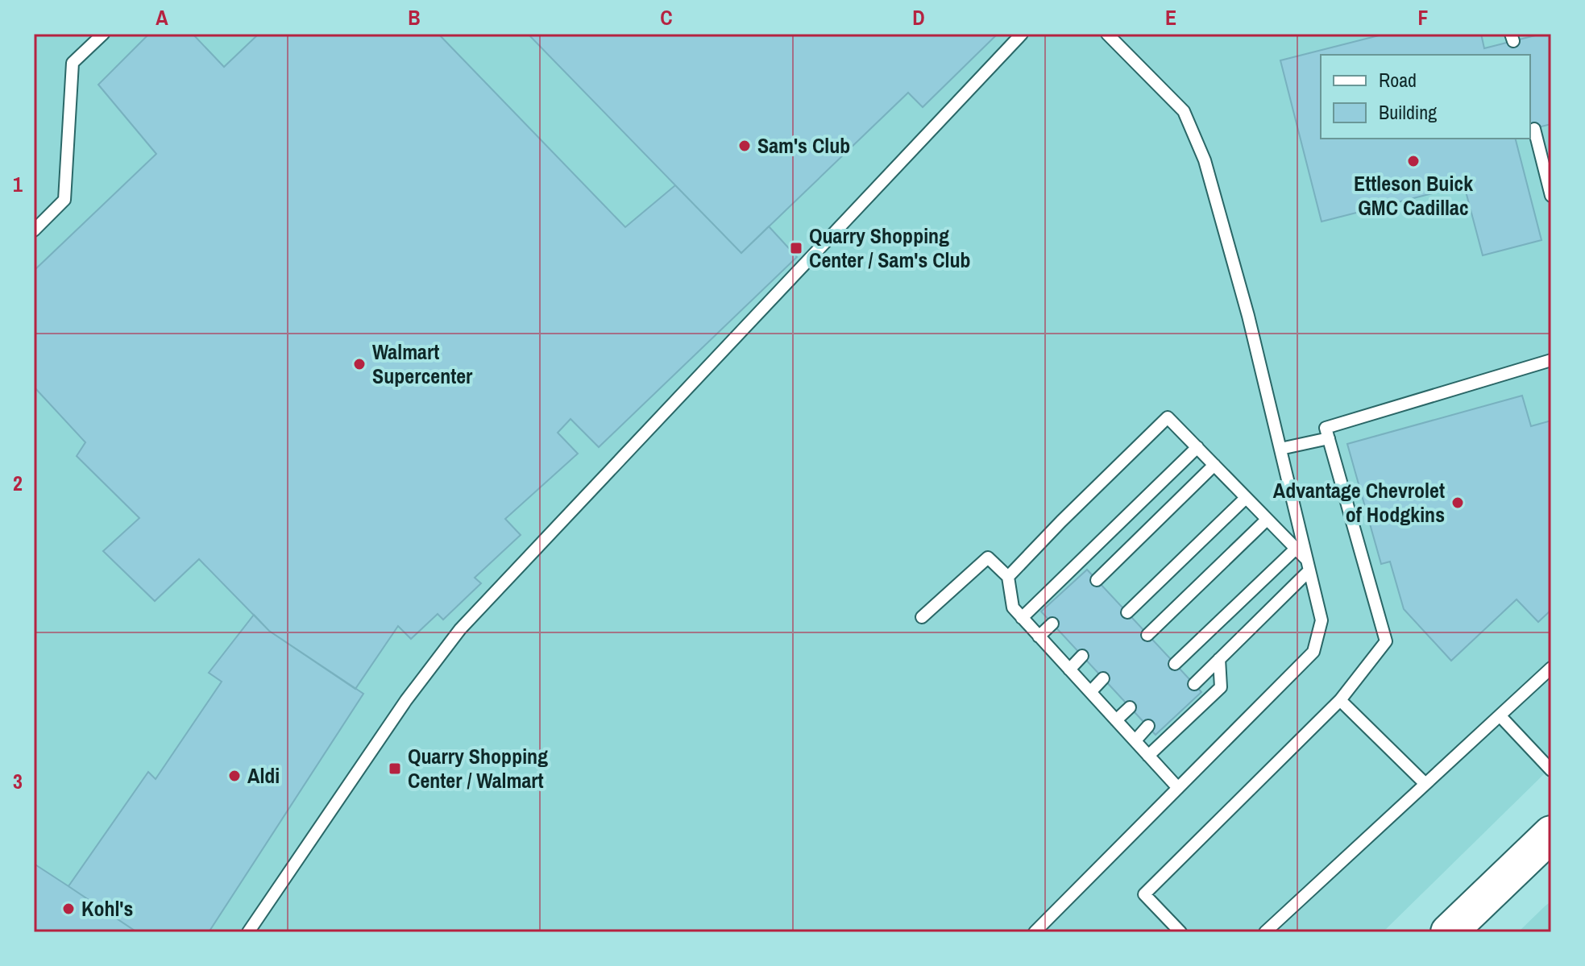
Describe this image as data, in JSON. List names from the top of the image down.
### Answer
{
  "places": {
    "other": [
      "Sam's Club",
      "Ettleson Buick GMC Cadillac",
      "Walmart Supercenter",
      "Advantage Chevrolet of Hodgkins",
      "Aldi",
      "Kohl's"
    ],
    "transit": ["Quarry Shopping Center / Sam's Club", "Quarry Shopping Center / Walmart"]
  },
  "legend": ["Road", "Building"],
  "grid": {
    "columns": [
      "A",
      "B",
      "C",
      "D",
      "E",
      "F"
    ],
    "rows": ["1", "2", "3"]
  }
}
